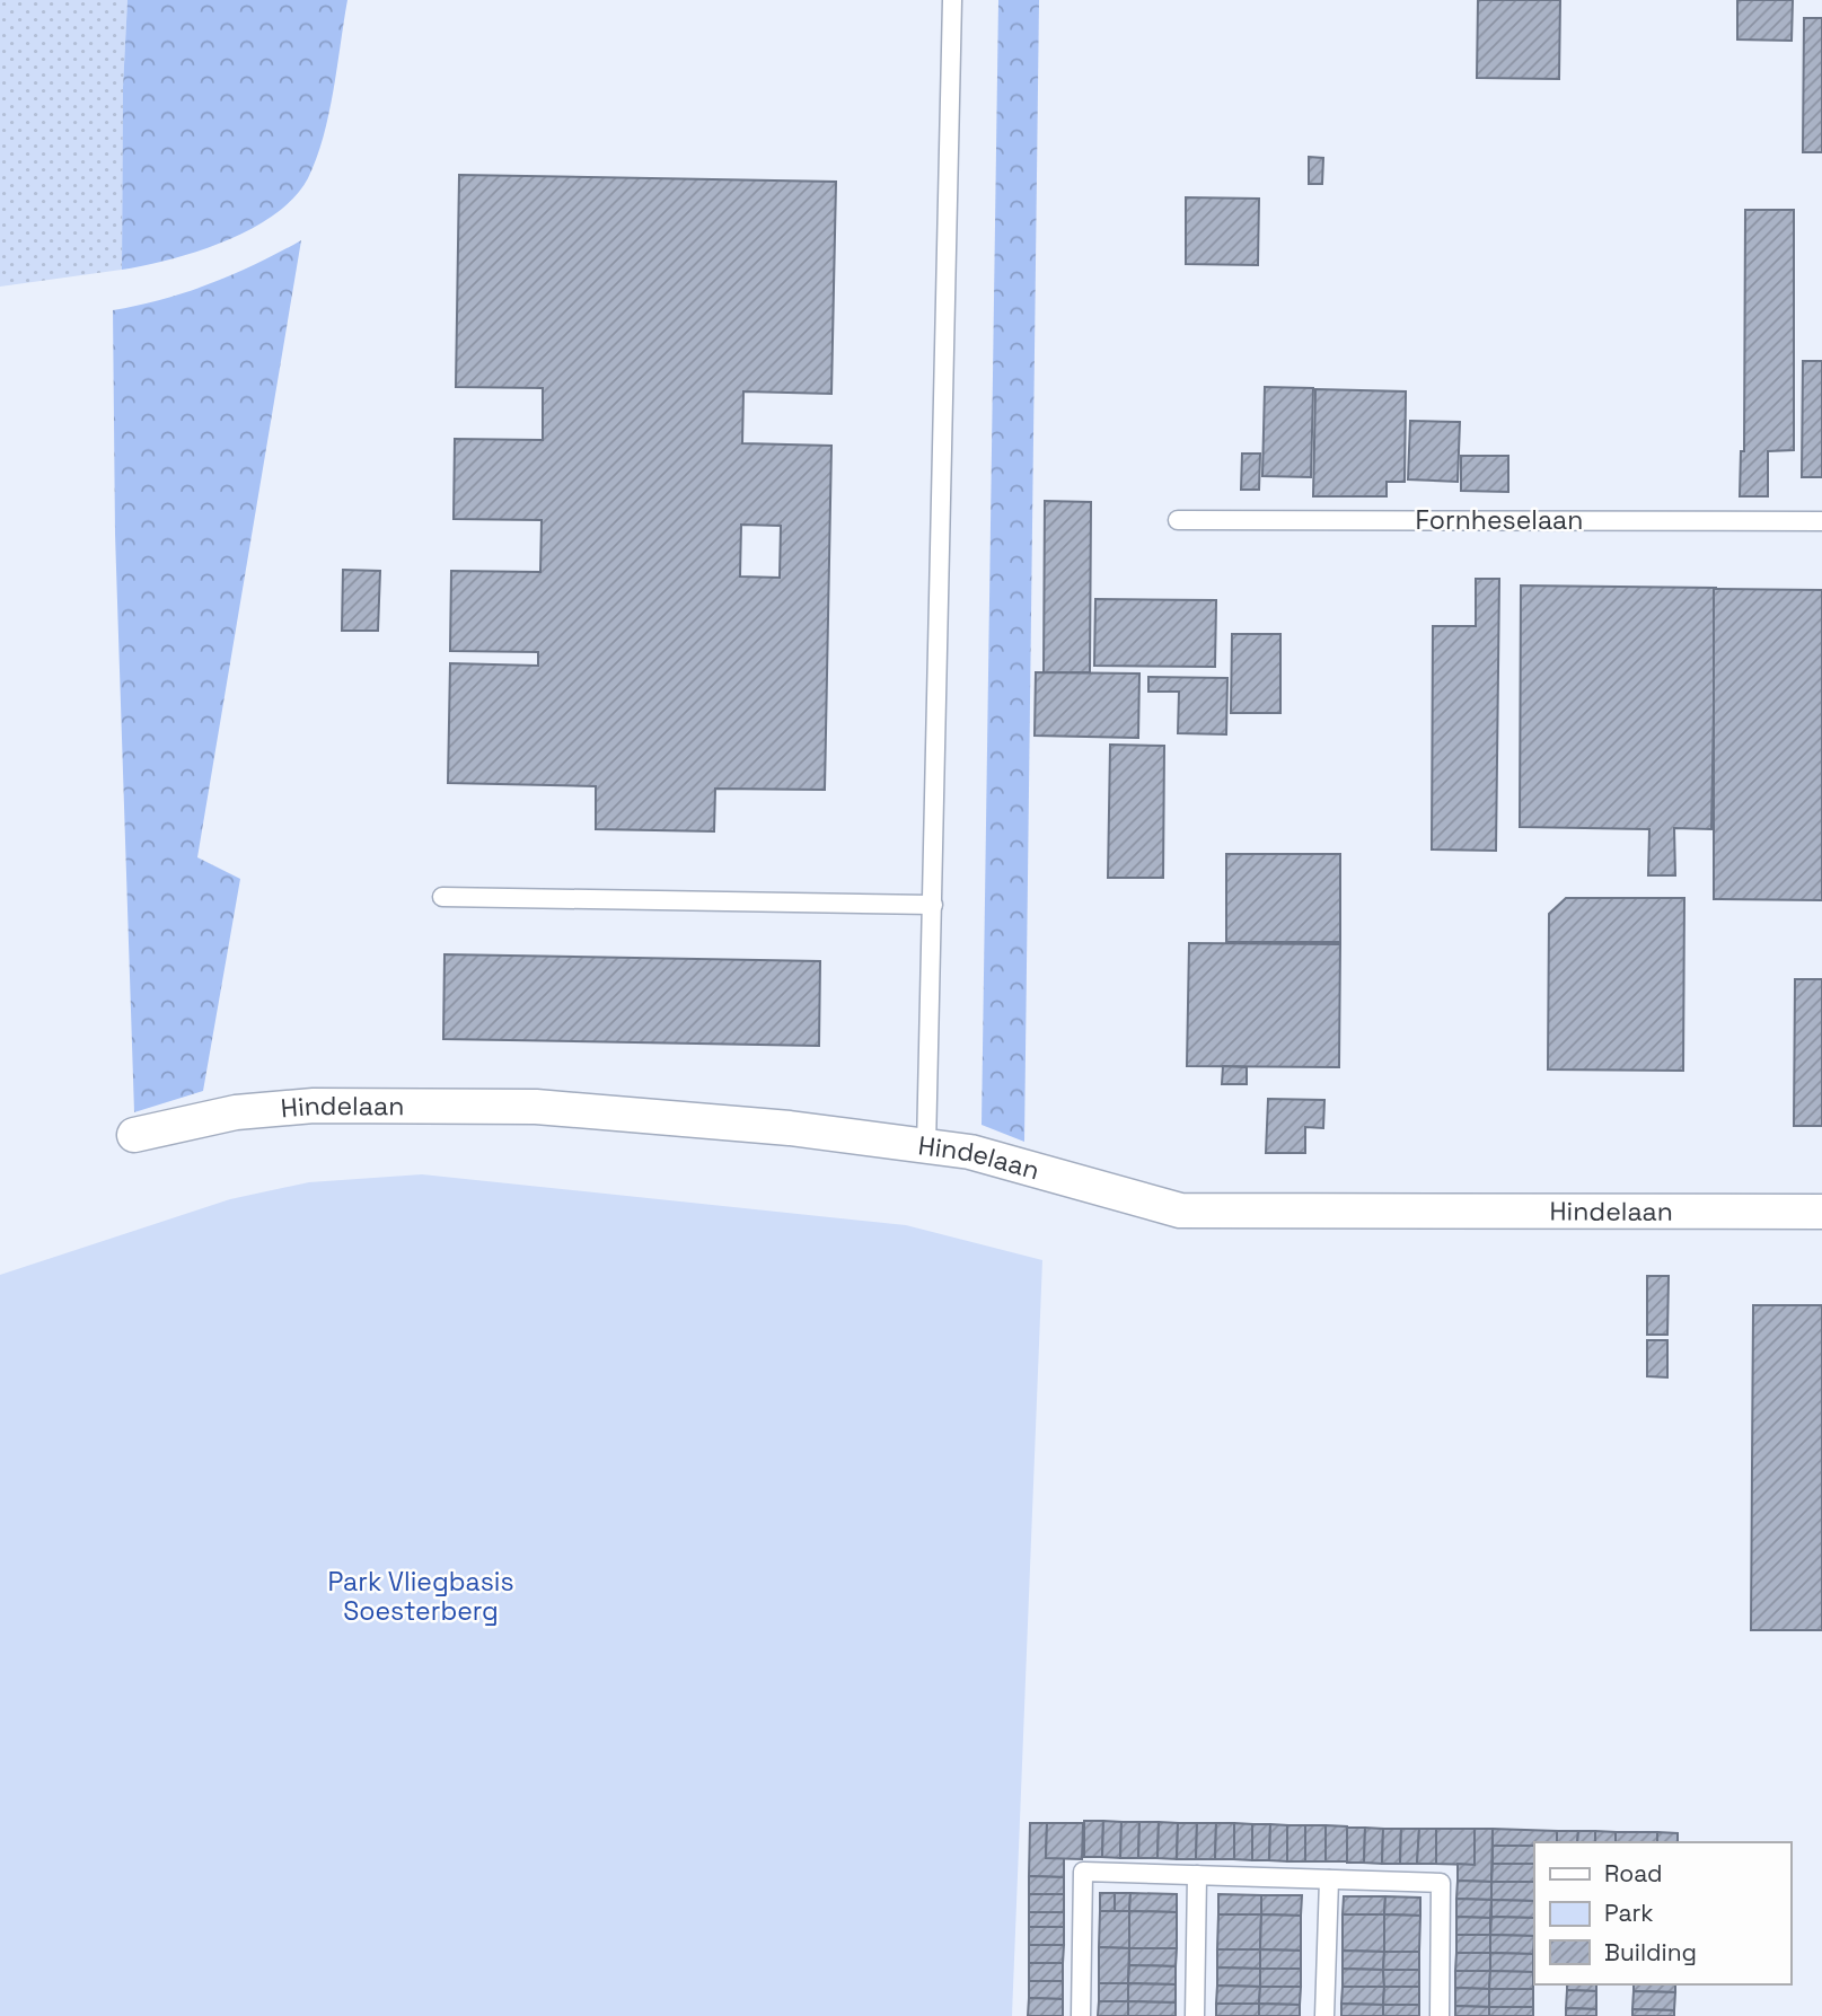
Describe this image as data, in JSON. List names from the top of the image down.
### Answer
{
  "streets": {
    "street": ["Hindelaan"],
    "lane": ["Fornheselaan"]
  },
  "parks": ["Park Vliegbasis Soesterberg"],
  "legend": ["Road", "Park", "Building"]
}
